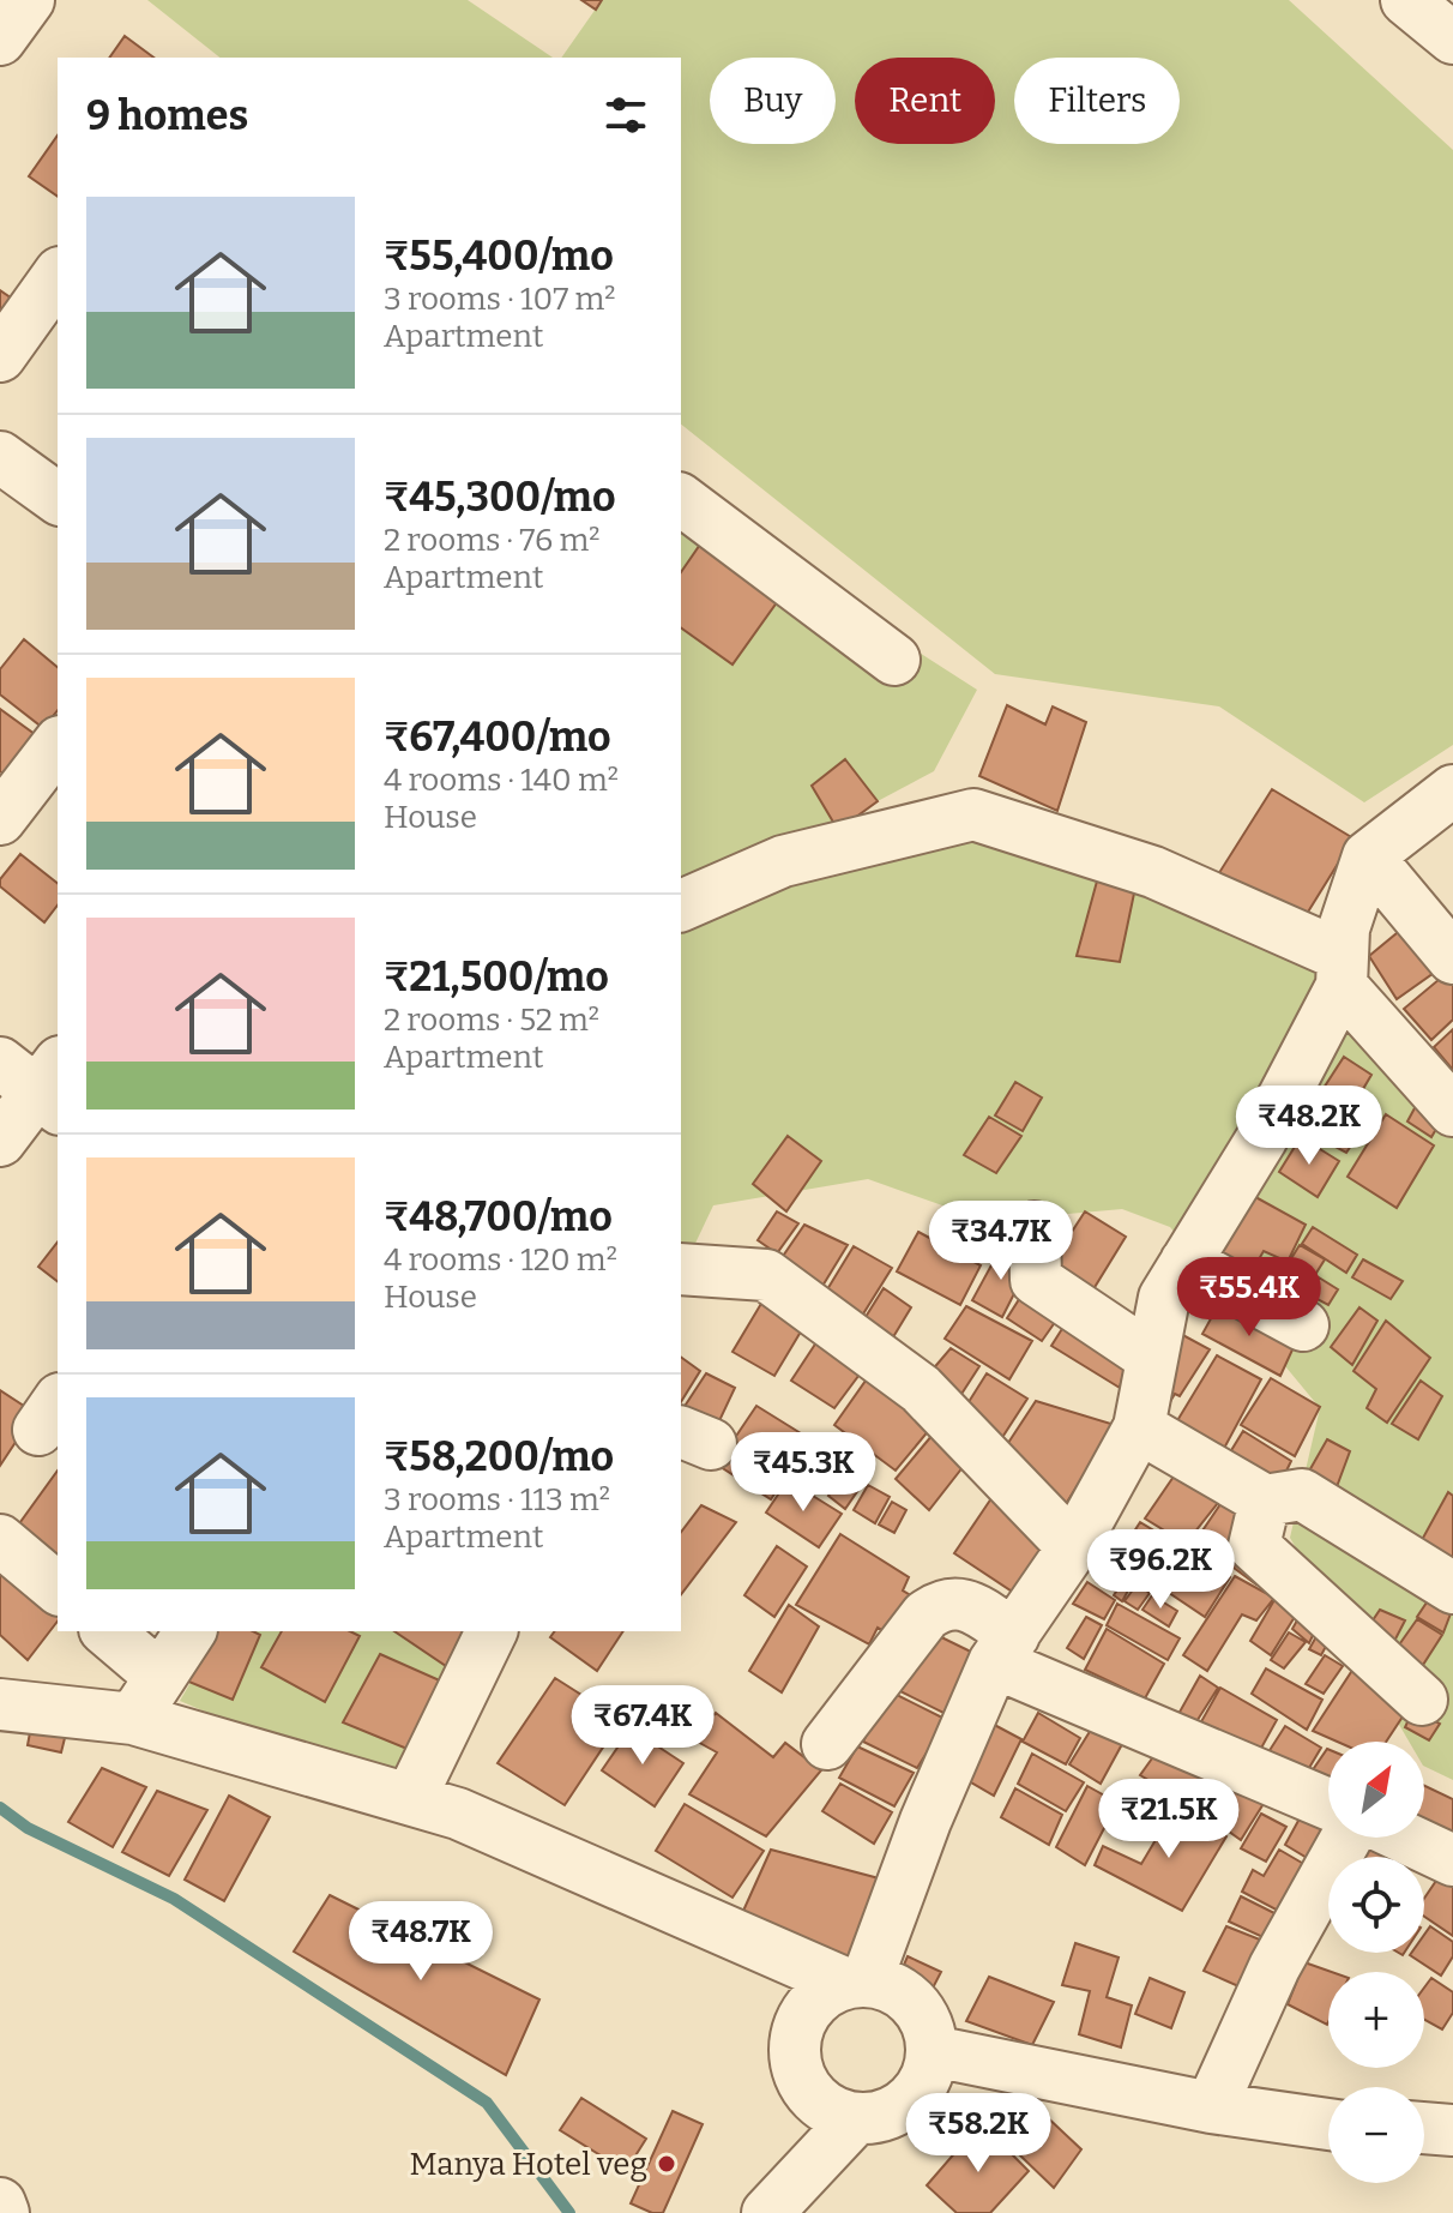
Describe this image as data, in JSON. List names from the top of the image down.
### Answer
{
  "places": ["Manya Hotel veg"],
  "north": "top right",
  "page": {
    "chip": ["Buy", "Rent", "Filters"],
    "heading": "9 homes",
    "list": [
      {
        "name": "₹55,400/mo",
        "note": "3 rooms · 107 m² · Apartment"
      },
      {
        "name": "₹45,300/mo",
        "note": "2 rooms · 76 m² · Apartment"
      },
      {
        "name": "₹67,400/mo",
        "note": "4 rooms · 140 m² · House"
      },
      {
        "name": "₹21,500/mo",
        "note": "2 rooms · 52 m² · Apartment"
      },
      {
        "name": "₹48,700/mo",
        "note": "4 rooms · 120 m² · House"
      },
      {
        "name": "₹58,200/mo",
        "note": "3 rooms · 113 m² · Apartment"
      }
    ],
    "price": [
      "₹48.2K",
      "₹34.7K",
      "₹55.4K",
      "₹45.3K",
      "₹96.2K",
      "₹67.4K",
      "₹21.5K",
      "₹48.7K",
      "₹58.2K"
    ],
    "map_buttons": ["+", "−"]
  }
}
